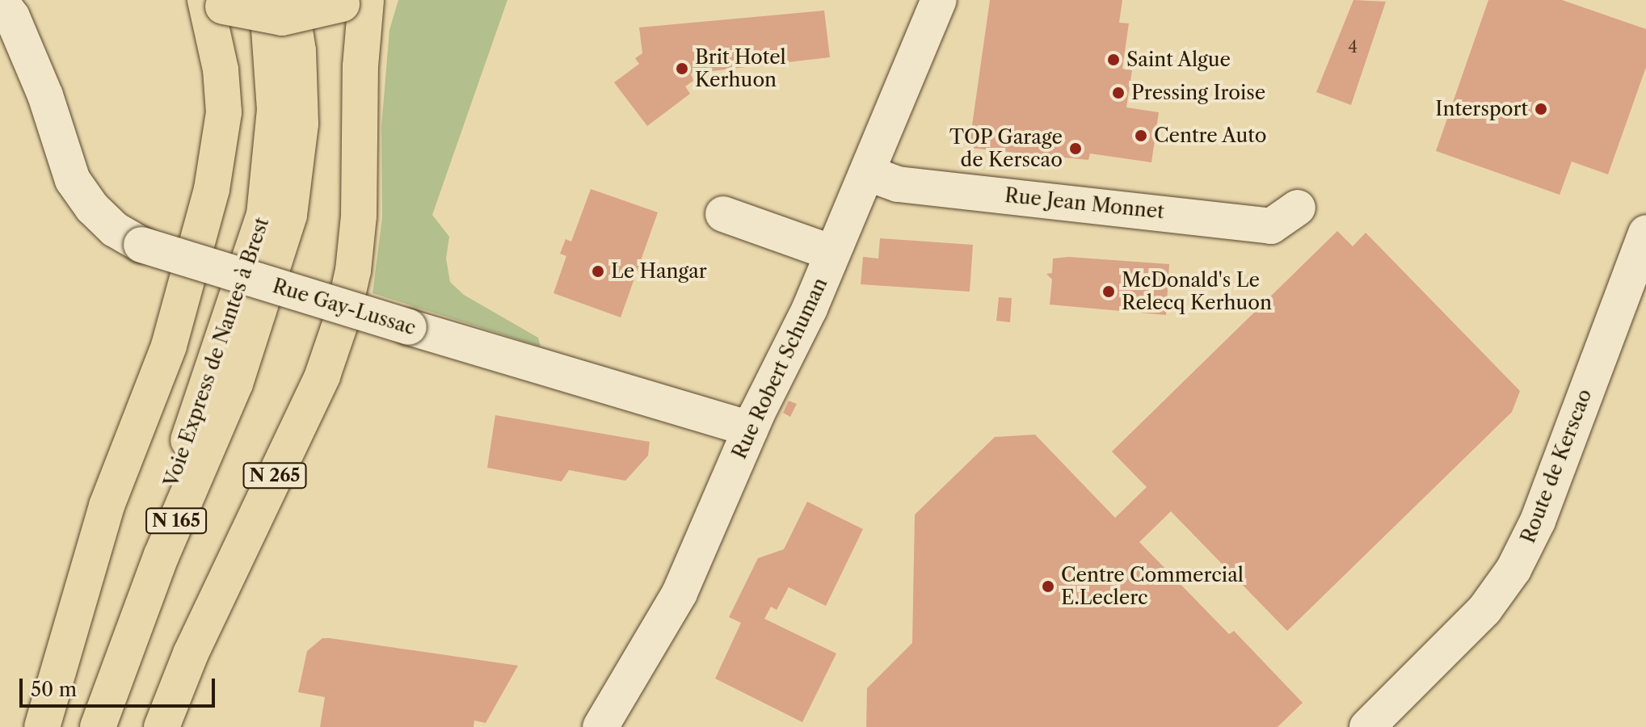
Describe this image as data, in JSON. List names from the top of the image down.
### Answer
{
  "streets": {
    "highway": ["Voie Express de Nantes à Brest", "N 265", "N 165"],
    "street": [
      "Rue Jean Monnet",
      "Rue Gay-Lussac",
      "Rue Robert Schuman",
      "Route de Kerscao"
    ]
  },
  "crossings": [
    ["Rue Jean Monnet", "Rue Robert Schuman"],
    ["Rue Gay-Lussac", "Rue Robert Schuman"]
  ],
  "places": [
    "Saint Algue",
    "Brit Hotel Kerhuon",
    "Pressing Iroise",
    "Intersport",
    "Centre Auto",
    "TOP Garage de Kerscao",
    "Le Hangar",
    "McDonald's Le Relecq Kerhuon",
    "Centre Commercial E.Leclerc"
  ],
  "house_numbers": ["4"],
  "scale_bar": "50 m"
}
